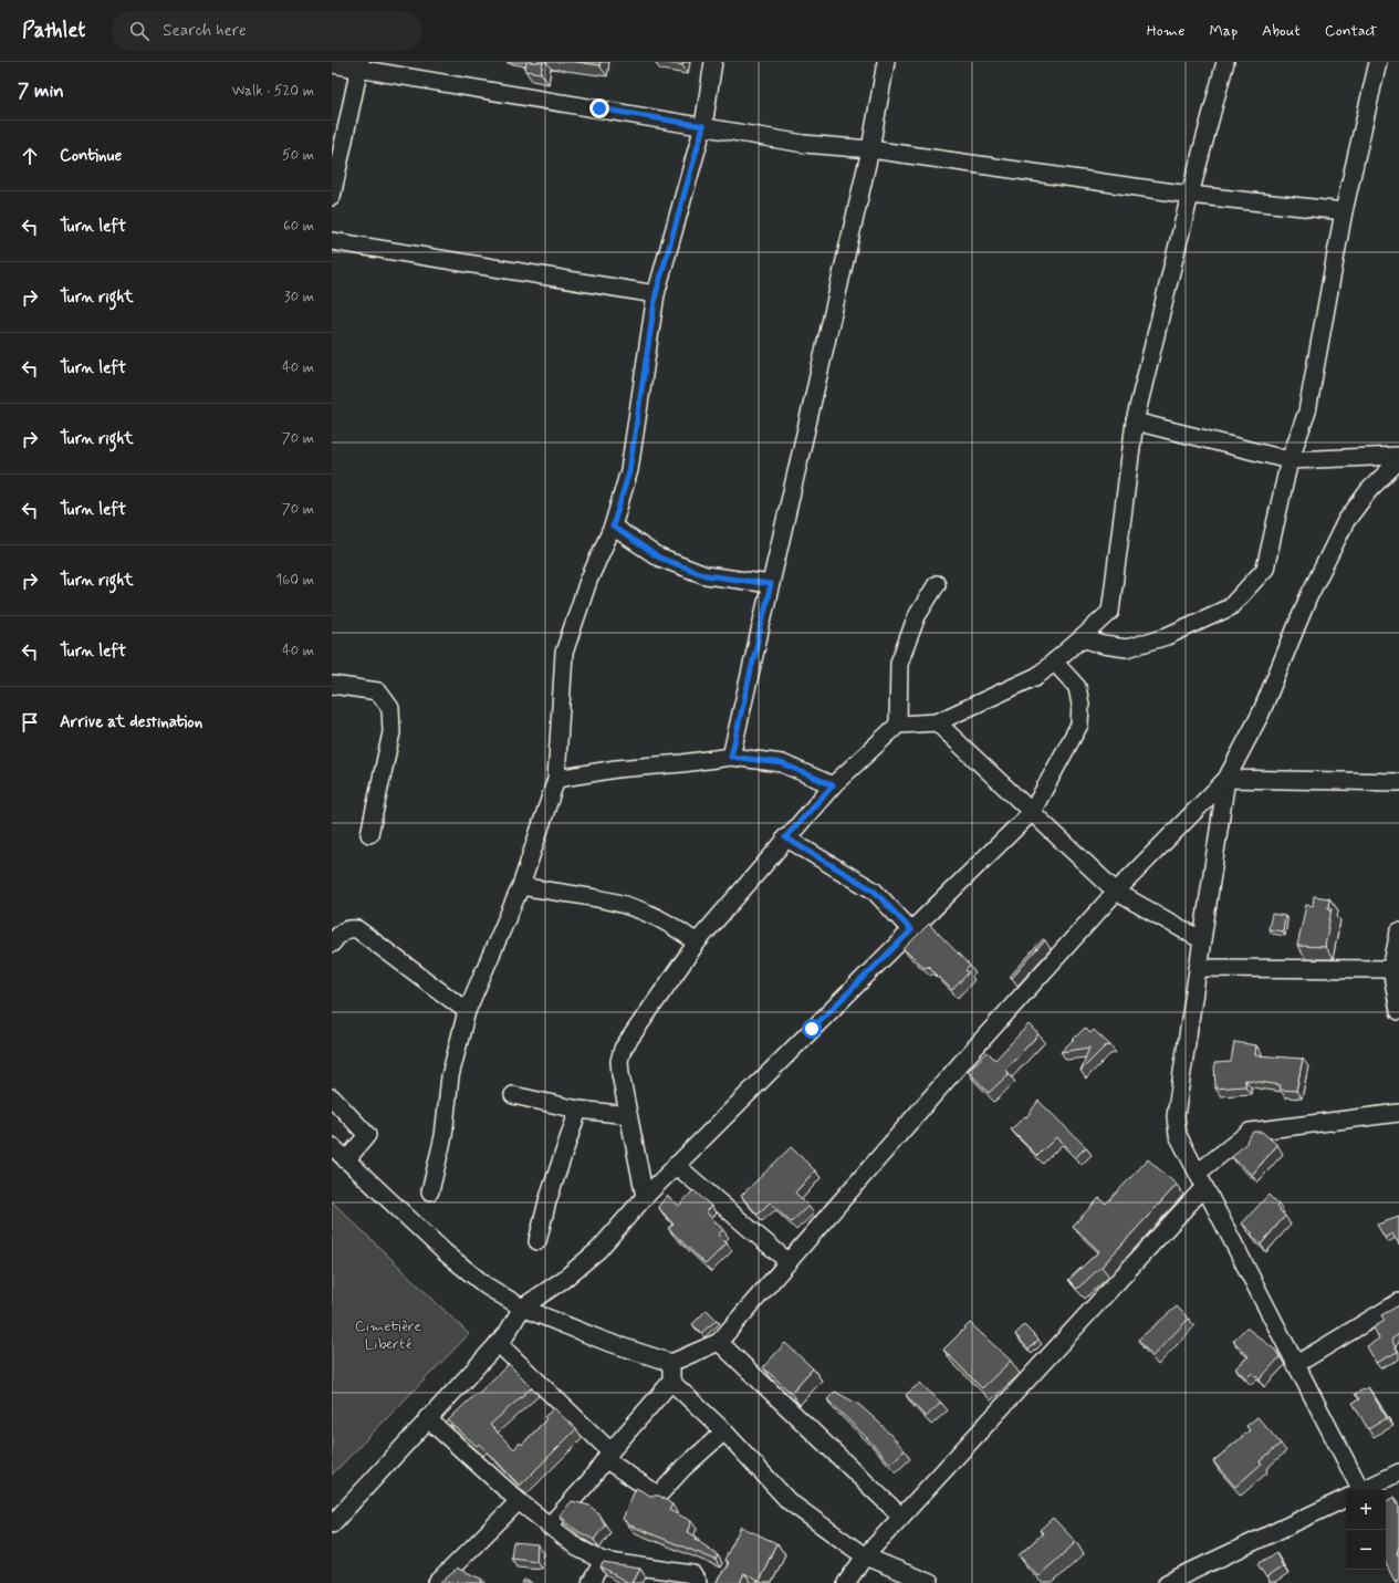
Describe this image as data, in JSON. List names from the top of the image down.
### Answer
{
  "parks": ["Cimetière Liberté"],
  "page": {
    "header": "Pathlet",
    "search": "Search here",
    "nav": [
      "Home",
      "Map",
      "About",
      "Contact"
    ],
    "heading": ["7 min", "Walk · 520 m"],
    "list": [
      ["Continue", "50 m"],
      ["Turn left", "60 m"],
      ["Turn right", "30 m"],
      ["Turn left", "40 m"],
      ["Turn right", "70 m"],
      ["Turn left", "70 m"],
      ["Turn right", "160 m"],
      ["Turn left", "40 m"],
      "Arrive at destination"
    ],
    "map_buttons": ["+", "−"]
  }
}
